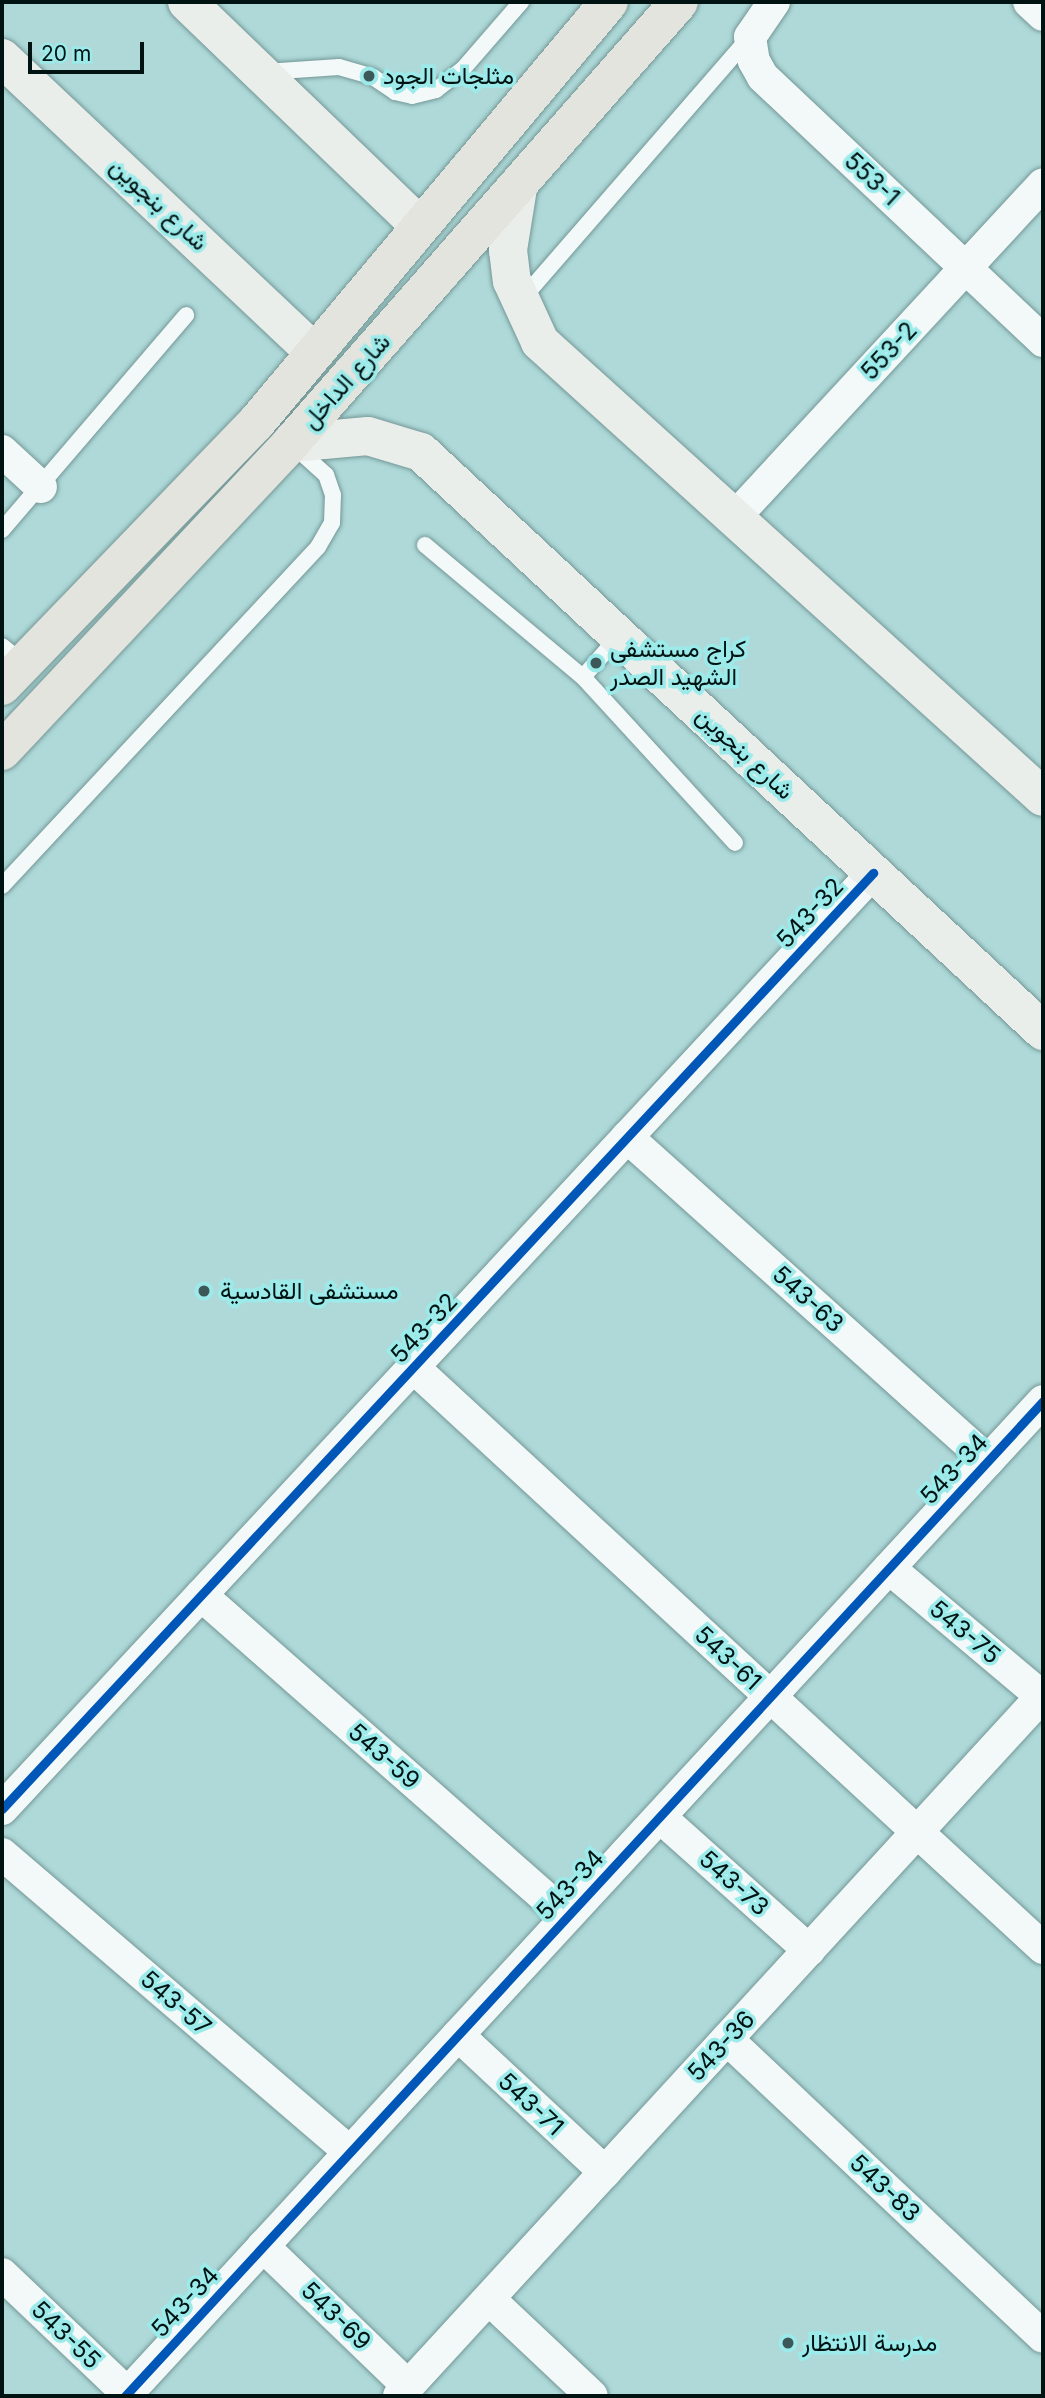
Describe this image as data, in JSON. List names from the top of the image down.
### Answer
{
  "streets": {
    "main road": ["شارع الداخل"],
    "street": [
      "553-1",
      "شارع بنجوين",
      "553-2",
      "543-32",
      "543-63",
      "543-34",
      "543-75",
      "543-61",
      "543-59",
      "543-73",
      "543-57",
      "543-36",
      "543-71",
      "543-83",
      "543-69",
      "543-55"
    ]
  },
  "crossings": [
    ["553-1", "553-2"],
    ["شارع بنجوين", "شارع الداخل"],
    ["شارع بنجوين", "543-32"],
    ["543-32", "543-63"],
    ["543-32", "543-61"],
    ["543-32", "543-59"],
    ["543-63", "543-34"],
    ["543-34", "543-75"],
    ["543-34", "543-61"],
    ["543-34", "543-59"],
    ["543-34", "543-73"],
    ["543-34", "543-57"],
    ["543-34", "543-71"],
    ["543-34", "543-69"],
    ["543-34", "543-55"],
    ["543-75", "543-36"],
    ["543-61", "543-36"],
    ["543-73", "543-36"],
    ["543-36", "543-71"],
    ["543-36", "543-83"],
    ["543-36", "543-69"]
  ],
  "places": [
    "مثلجات الجود",
    "كراج مستشفى الشهيد الصدر",
    "مستشفى القادسية",
    "مدرسة الانتظار"
  ],
  "scale_bar": "20 m"
}
